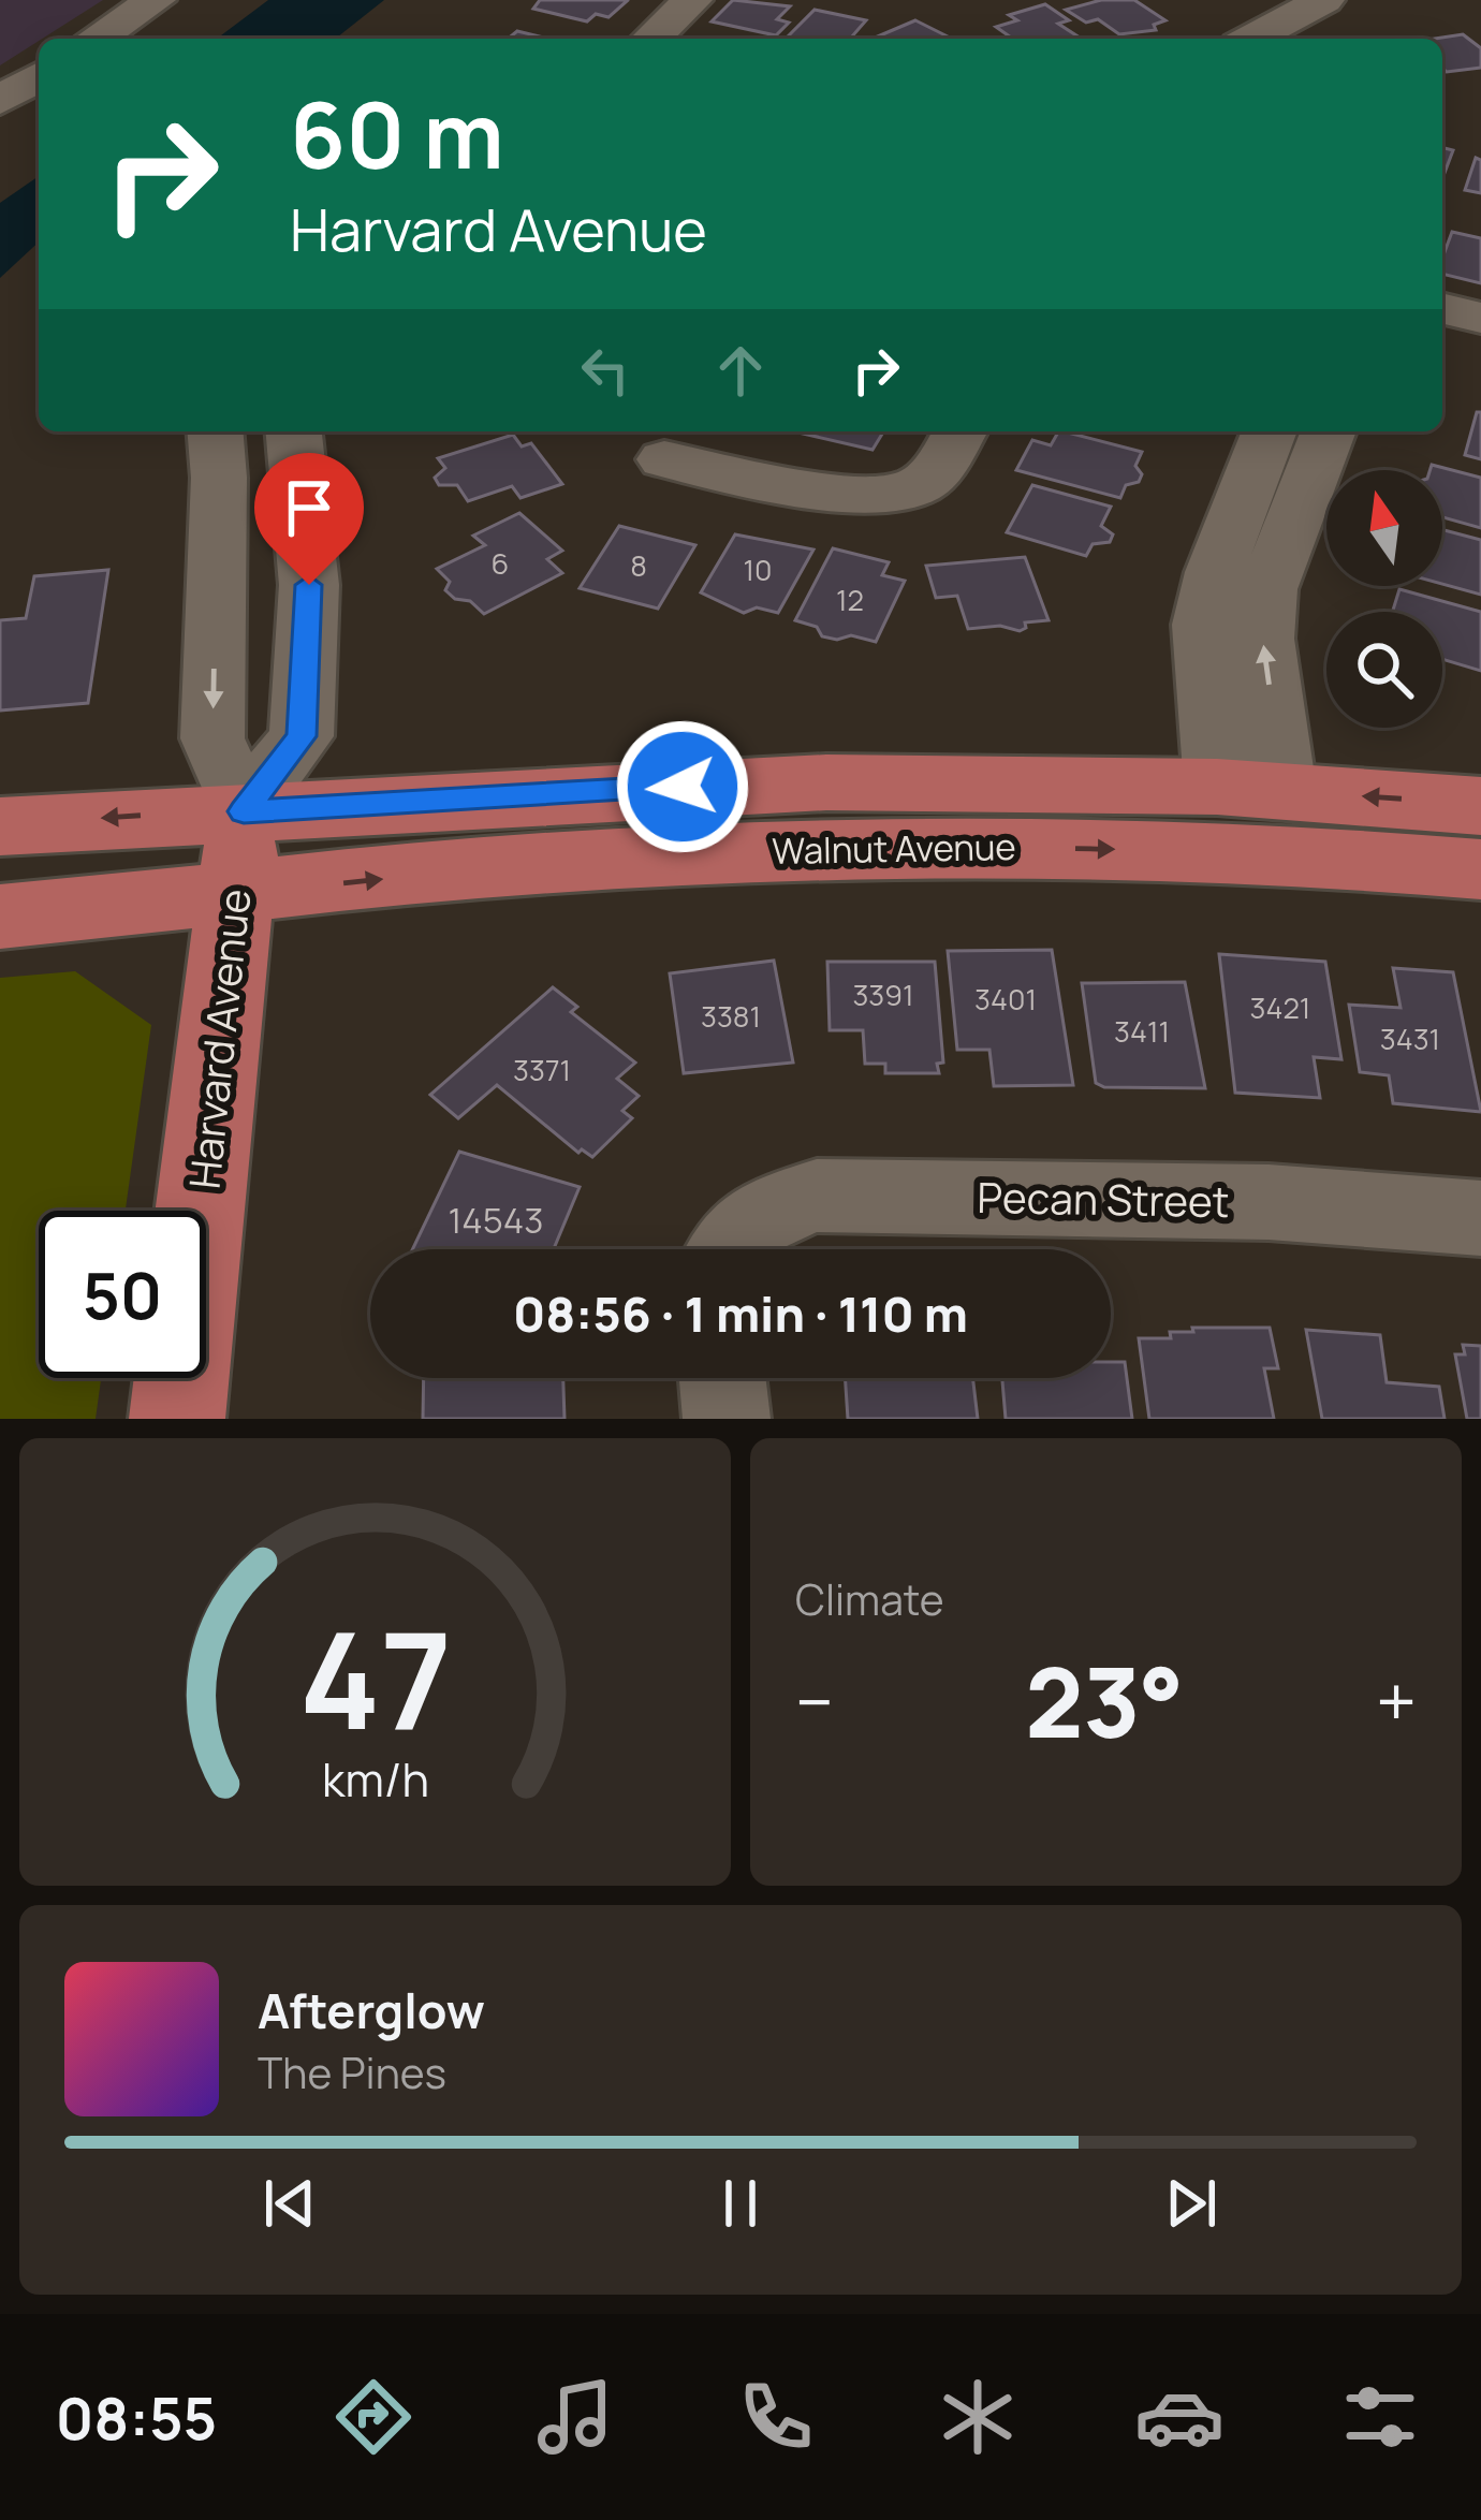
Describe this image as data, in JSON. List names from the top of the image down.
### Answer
{
  "streets": {
    "main road": ["Walnut Avenue", "Harvard Avenue"],
    "street": ["Pecan Street"]
  },
  "crossings": [
    ["Walnut Avenue", "Harvard Avenue"]
  ],
  "house_numbers": [
    "6",
    "8",
    "10",
    "12",
    "3391",
    "3401",
    "3421",
    "3381",
    "3411",
    "3431",
    "3371",
    "14543"
  ],
  "north": "top",
  "page": {
    "turn": ["60 m", "Harvard Avenue"],
    "limit": "50",
    "trip": "08:56 · 1 min · 110 m",
    "tile": "Climate",
    "heat": ["−", "23°", "+"],
    "song": ["Afterglow", "The Pines"],
    "tabs": "08:55",
    "gauge": ["47", "km/h"]
  }
}
